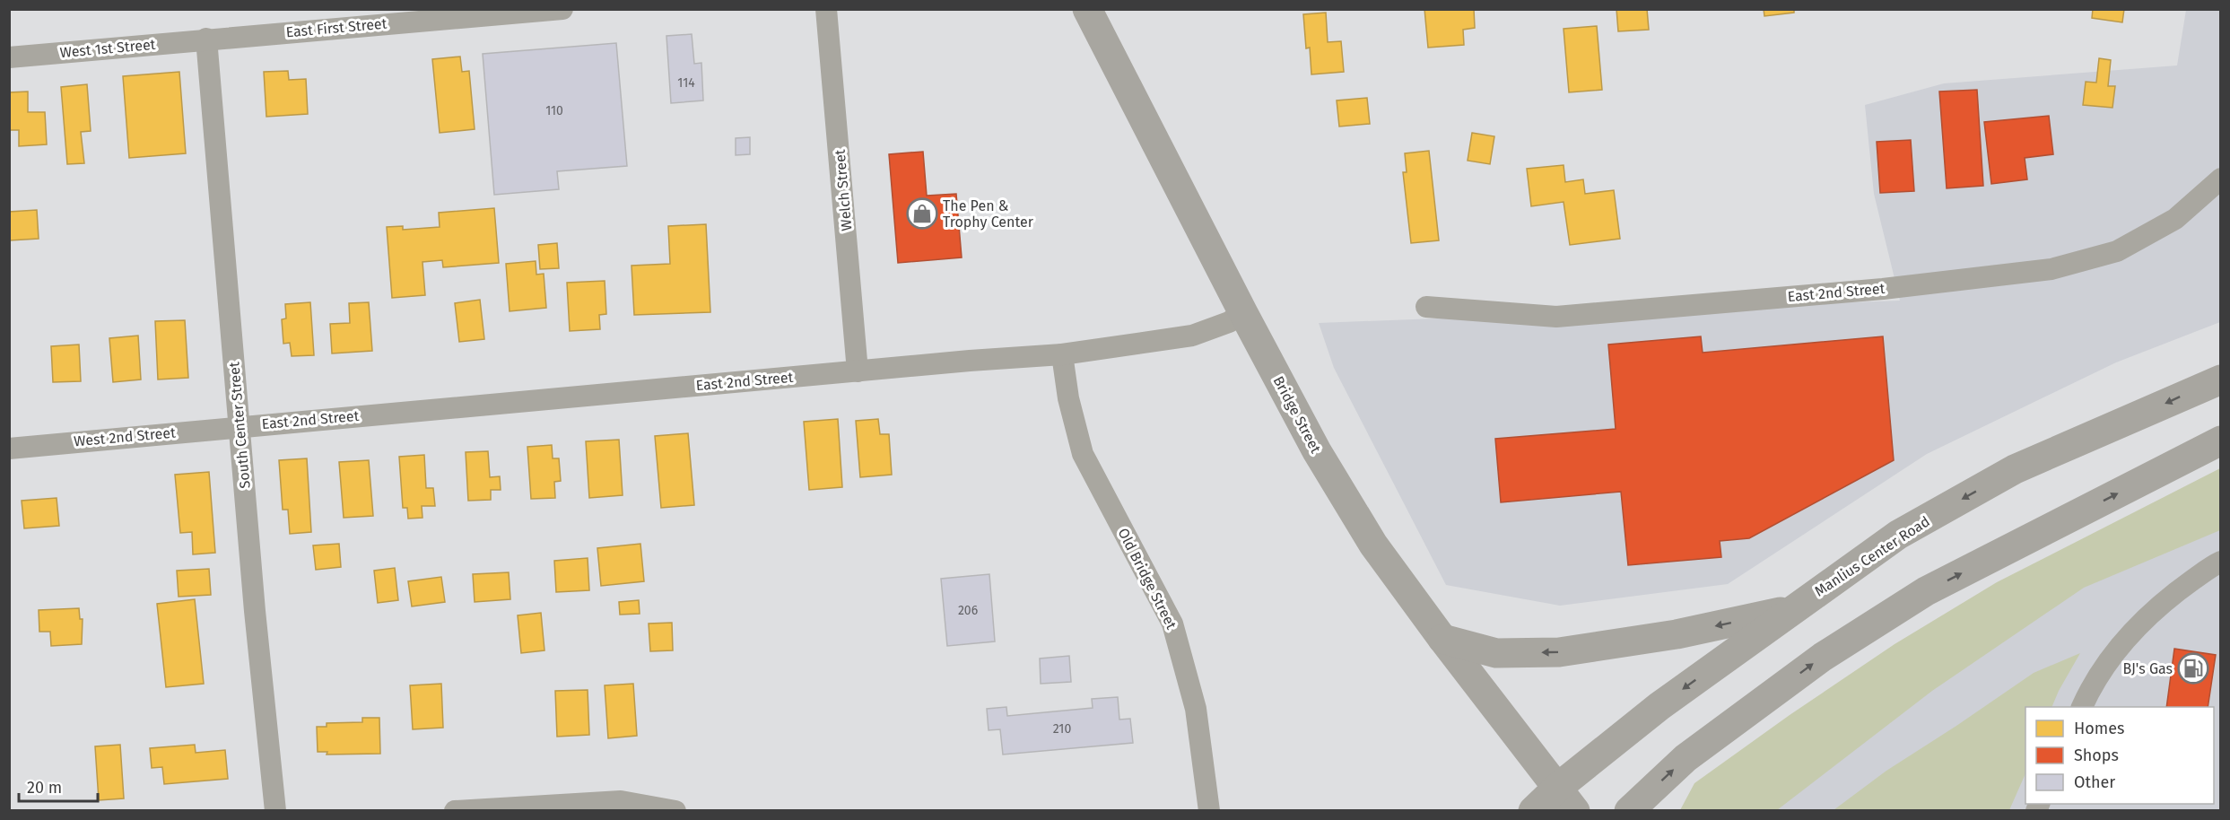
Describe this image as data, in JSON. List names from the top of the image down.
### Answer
{
  "streets": {
    "main road": ["Bridge Street", "Manlius Center Road"],
    "street": [
      "East First Street",
      "West 1st Street",
      "Welch Street",
      "East 2nd Street",
      "South Center Street",
      "West 2nd Street",
      "Old Bridge Street"
    ]
  },
  "crossings": [
    ["East First Street", "West 1st Street"],
    ["East First Street", "South Center Street"],
    ["West 1st Street", "South Center Street"],
    ["Welch Street", "East 2nd Street"],
    ["East 2nd Street", "Bridge Street"],
    ["East 2nd Street", "South Center Street"],
    ["East 2nd Street", "West 2nd Street"],
    ["East 2nd Street", "Old Bridge Street"],
    ["Bridge Street", "Manlius Center Road"],
    ["South Center Street", "West 2nd Street"]
  ],
  "places": {
    "shop": ["The Pen & Trophy Center"],
    "fuel station": ["BJ's Gas"]
  },
  "house_numbers": [
    "114",
    "110",
    "206",
    "210"
  ],
  "legend": ["Homes", "Shops", "Other"],
  "scale_bar": "20 m"
}
